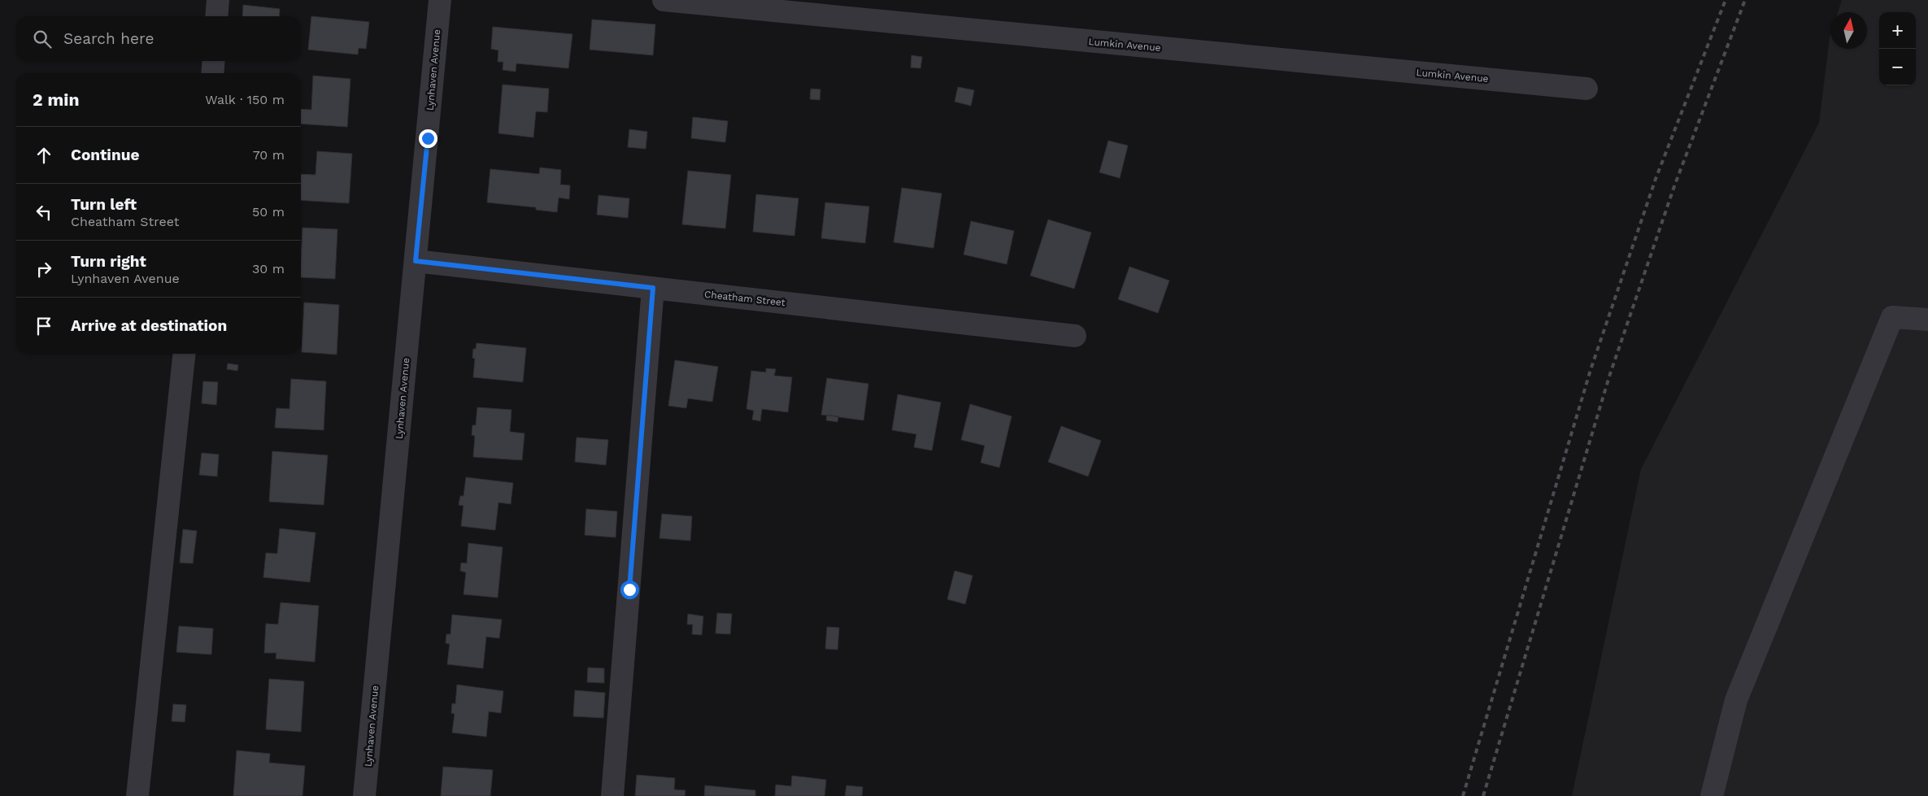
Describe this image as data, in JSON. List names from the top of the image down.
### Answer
{
  "streets": {
    "street": ["Lumkin Avenue", "Lynhaven Avenue", "Cheatham Street"]
  },
  "crossings": [
    ["Lynhaven Avenue", "Cheatham Street"]
  ],
  "north": "top",
  "page": {
    "map_buttons": ["+", "−"],
    "search": "Search here",
    "heading": ["2 min", "Walk · 150 m"],
    "list": [
      ["Continue", "70 m"],
      ["Turn left", "Cheatham Street", "50 m"],
      ["Turn right", "Lynhaven Avenue", "30 m"],
      "Arrive at destination"
    ]
  }
}
